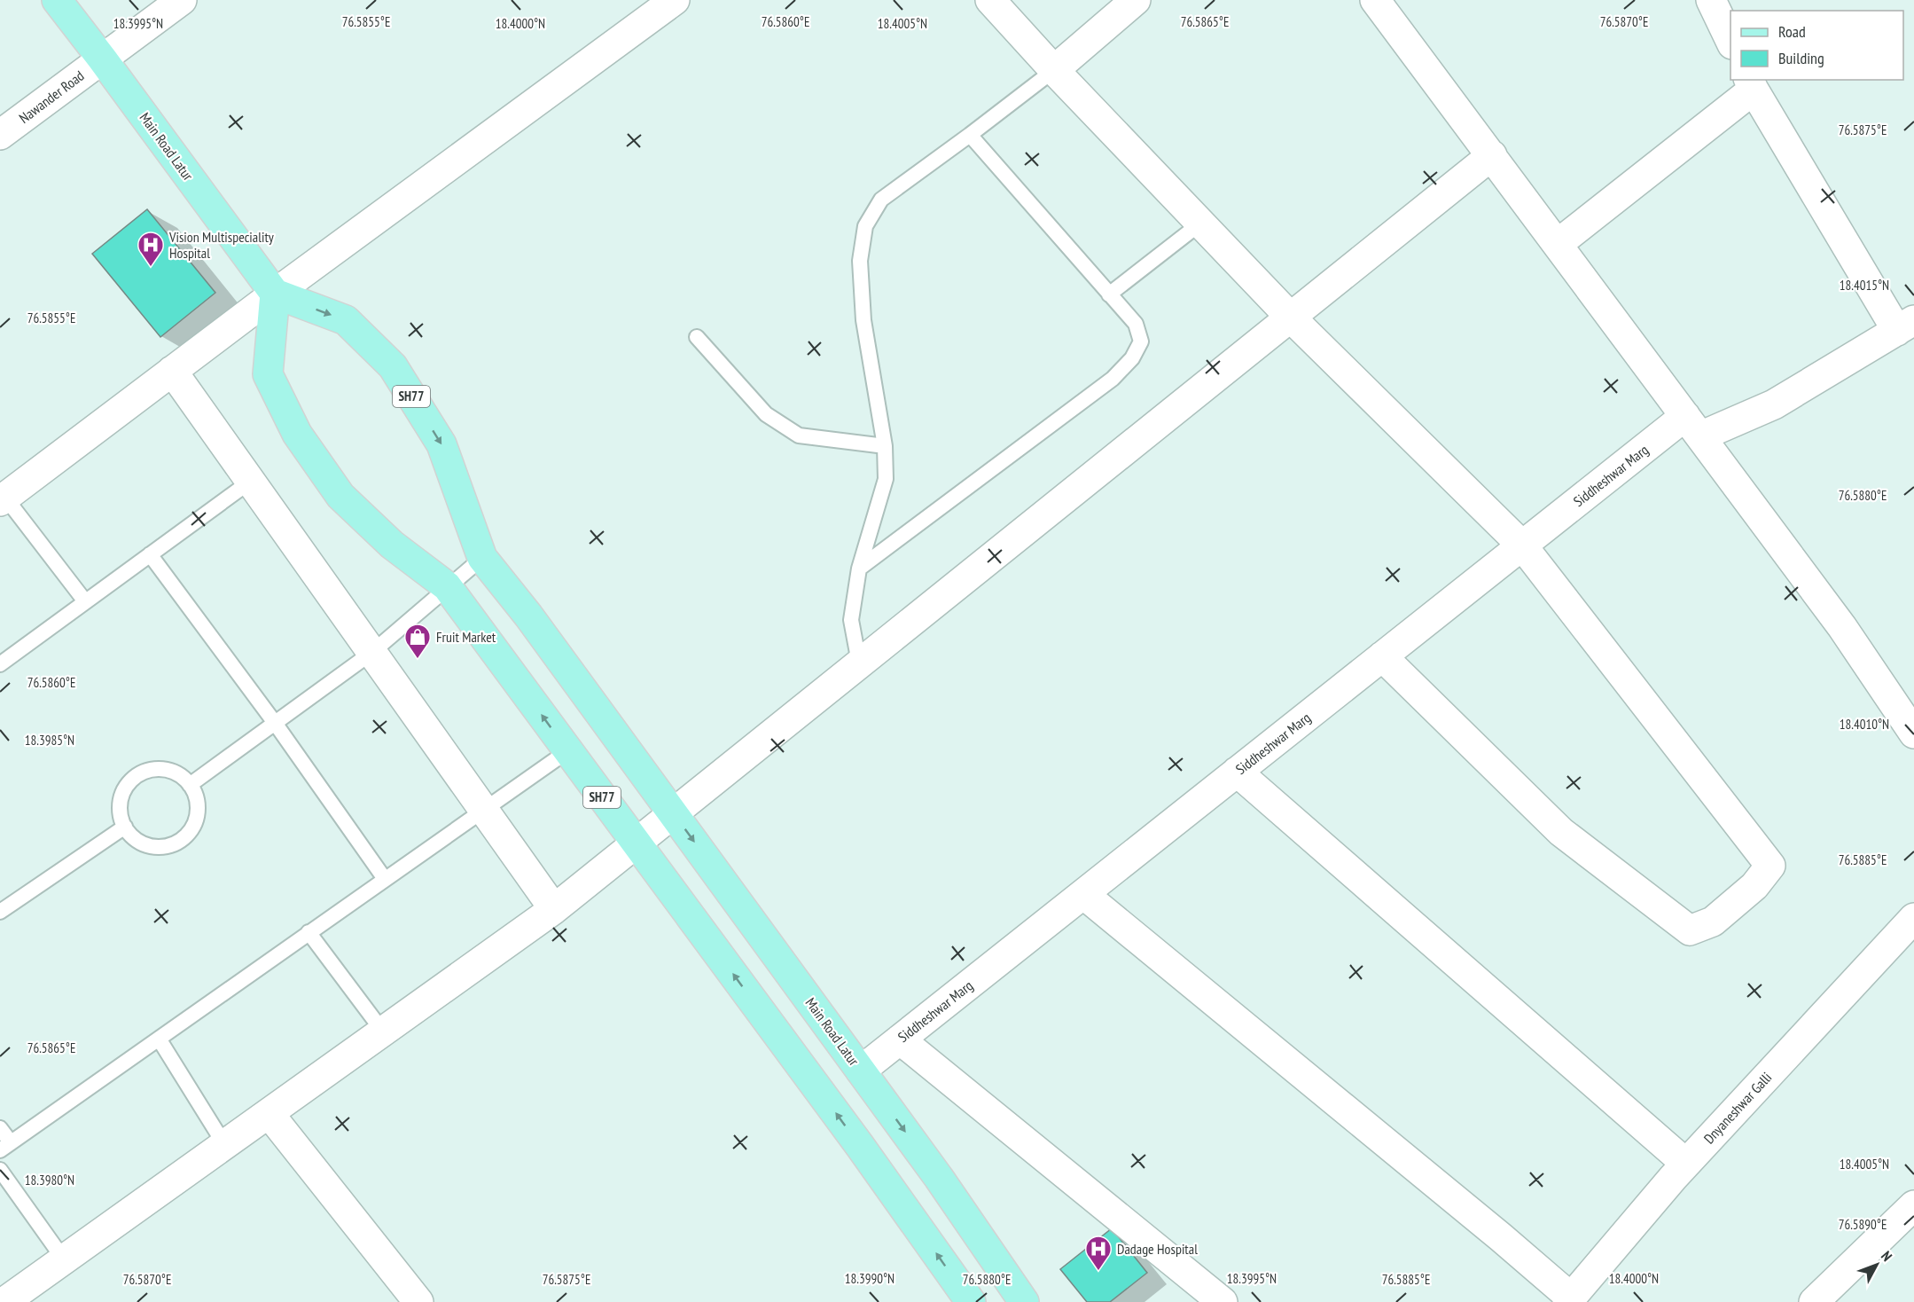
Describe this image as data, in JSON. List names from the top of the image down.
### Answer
{
  "streets": {
    "main road": ["Main Road Latur", "SH77"],
    "street": ["Nawander Road", "Siddheshwar Marg", "Dnyaneshwar Galli"]
  },
  "crossings": [
    ["Nawander Road", "Main Road Latur"],
    ["Main Road Latur", "SH77"],
    ["Main Road Latur", "Siddheshwar Marg"]
  ],
  "places": {
    "hospital": ["Vision Multispeciality Hospital", "Dadage Hospital"],
    "shop": ["Fruit Market"]
  },
  "legend": ["Road", "Building"],
  "north": "top right",
  "coordinates": [
    "76.5855°E",
    "76.5860°E",
    "76.5865°E",
    "76.5870°E",
    "18.4000°N",
    "18.4005°N",
    "18.3995°N",
    "76.5875°E",
    "18.4015°N",
    "76.5880°E",
    "18.4010°N",
    "18.3985°N",
    "76.5885°E",
    "18.3980°N",
    "76.5890°E",
    "18.3990°N"
  ]
}
